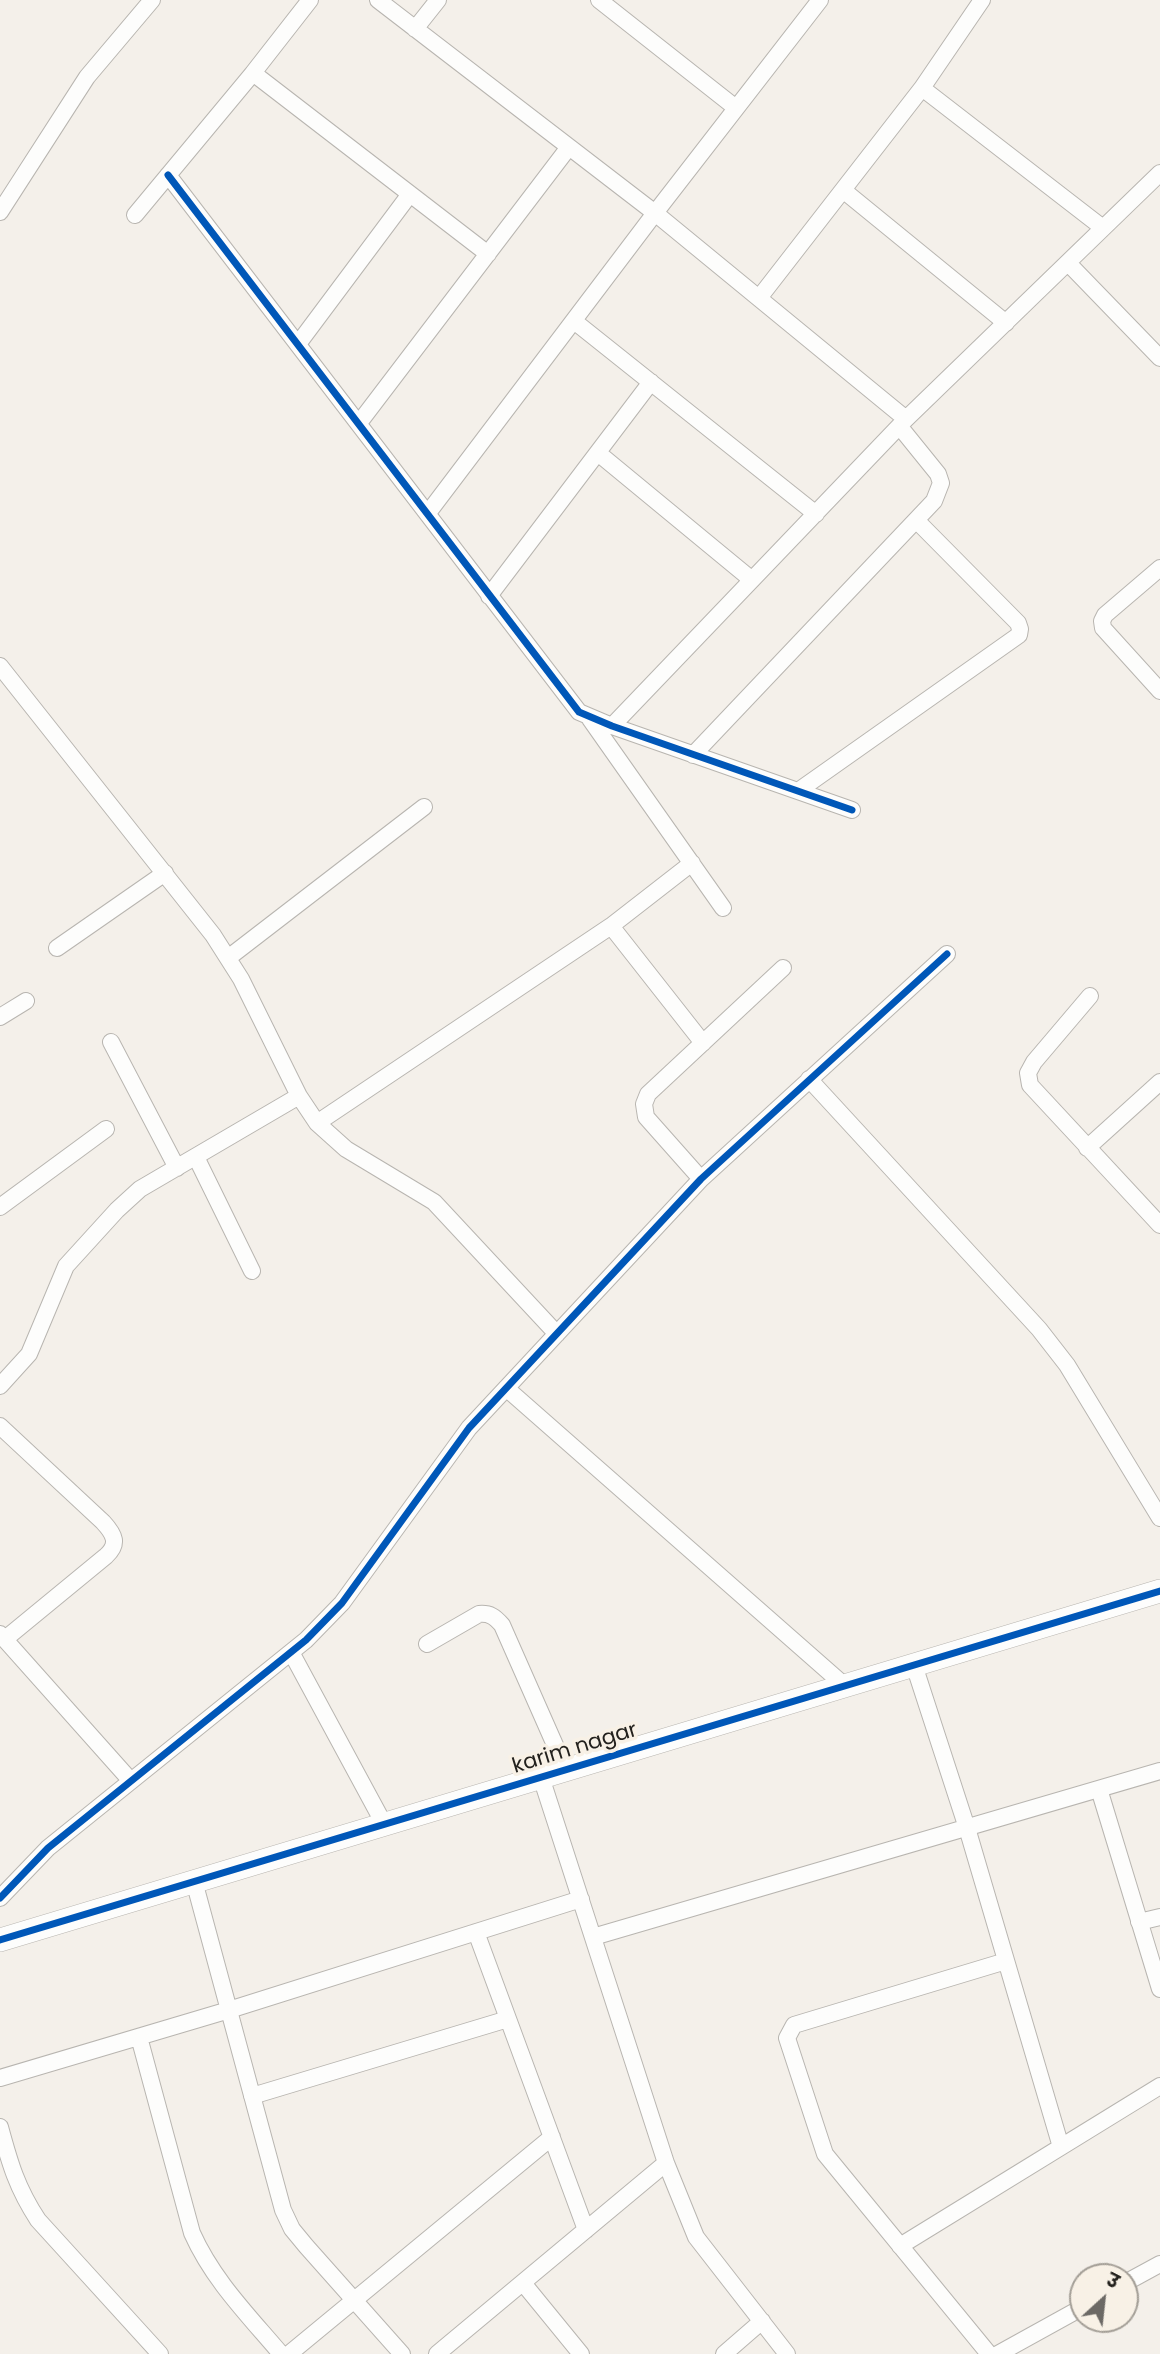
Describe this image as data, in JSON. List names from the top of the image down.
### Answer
{
  "streets": {
    "street": ["karim nagar"]
  },
  "north": "top right"
}
